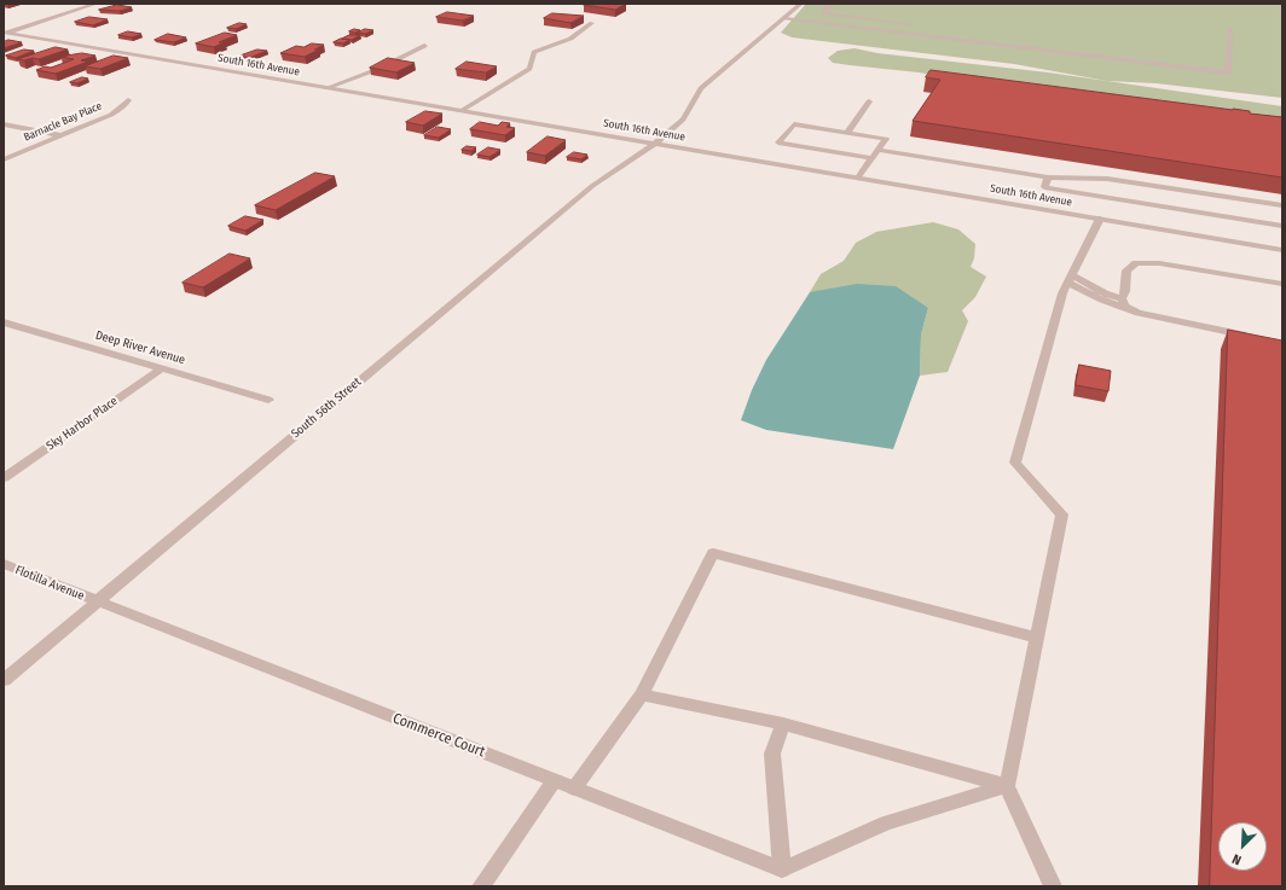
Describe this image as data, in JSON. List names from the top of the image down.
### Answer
{
  "streets": {
    "street": [
      "South 16th Avenue",
      "Barnacle Bay Place",
      "Deep River Avenue",
      "South 56th Street",
      "Sky Harbor Place",
      "Flotilla Avenue",
      "Commerce Court"
    ]
  },
  "crossings": [
    ["South 16th Avenue", "South 56th Street"],
    ["Deep River Avenue", "Sky Harbor Place"],
    ["South 56th Street", "Flotilla Avenue"],
    ["South 56th Street", "Commerce Court"],
    ["Flotilla Avenue", "Commerce Court"]
  ],
  "north": "bottom left"
}
